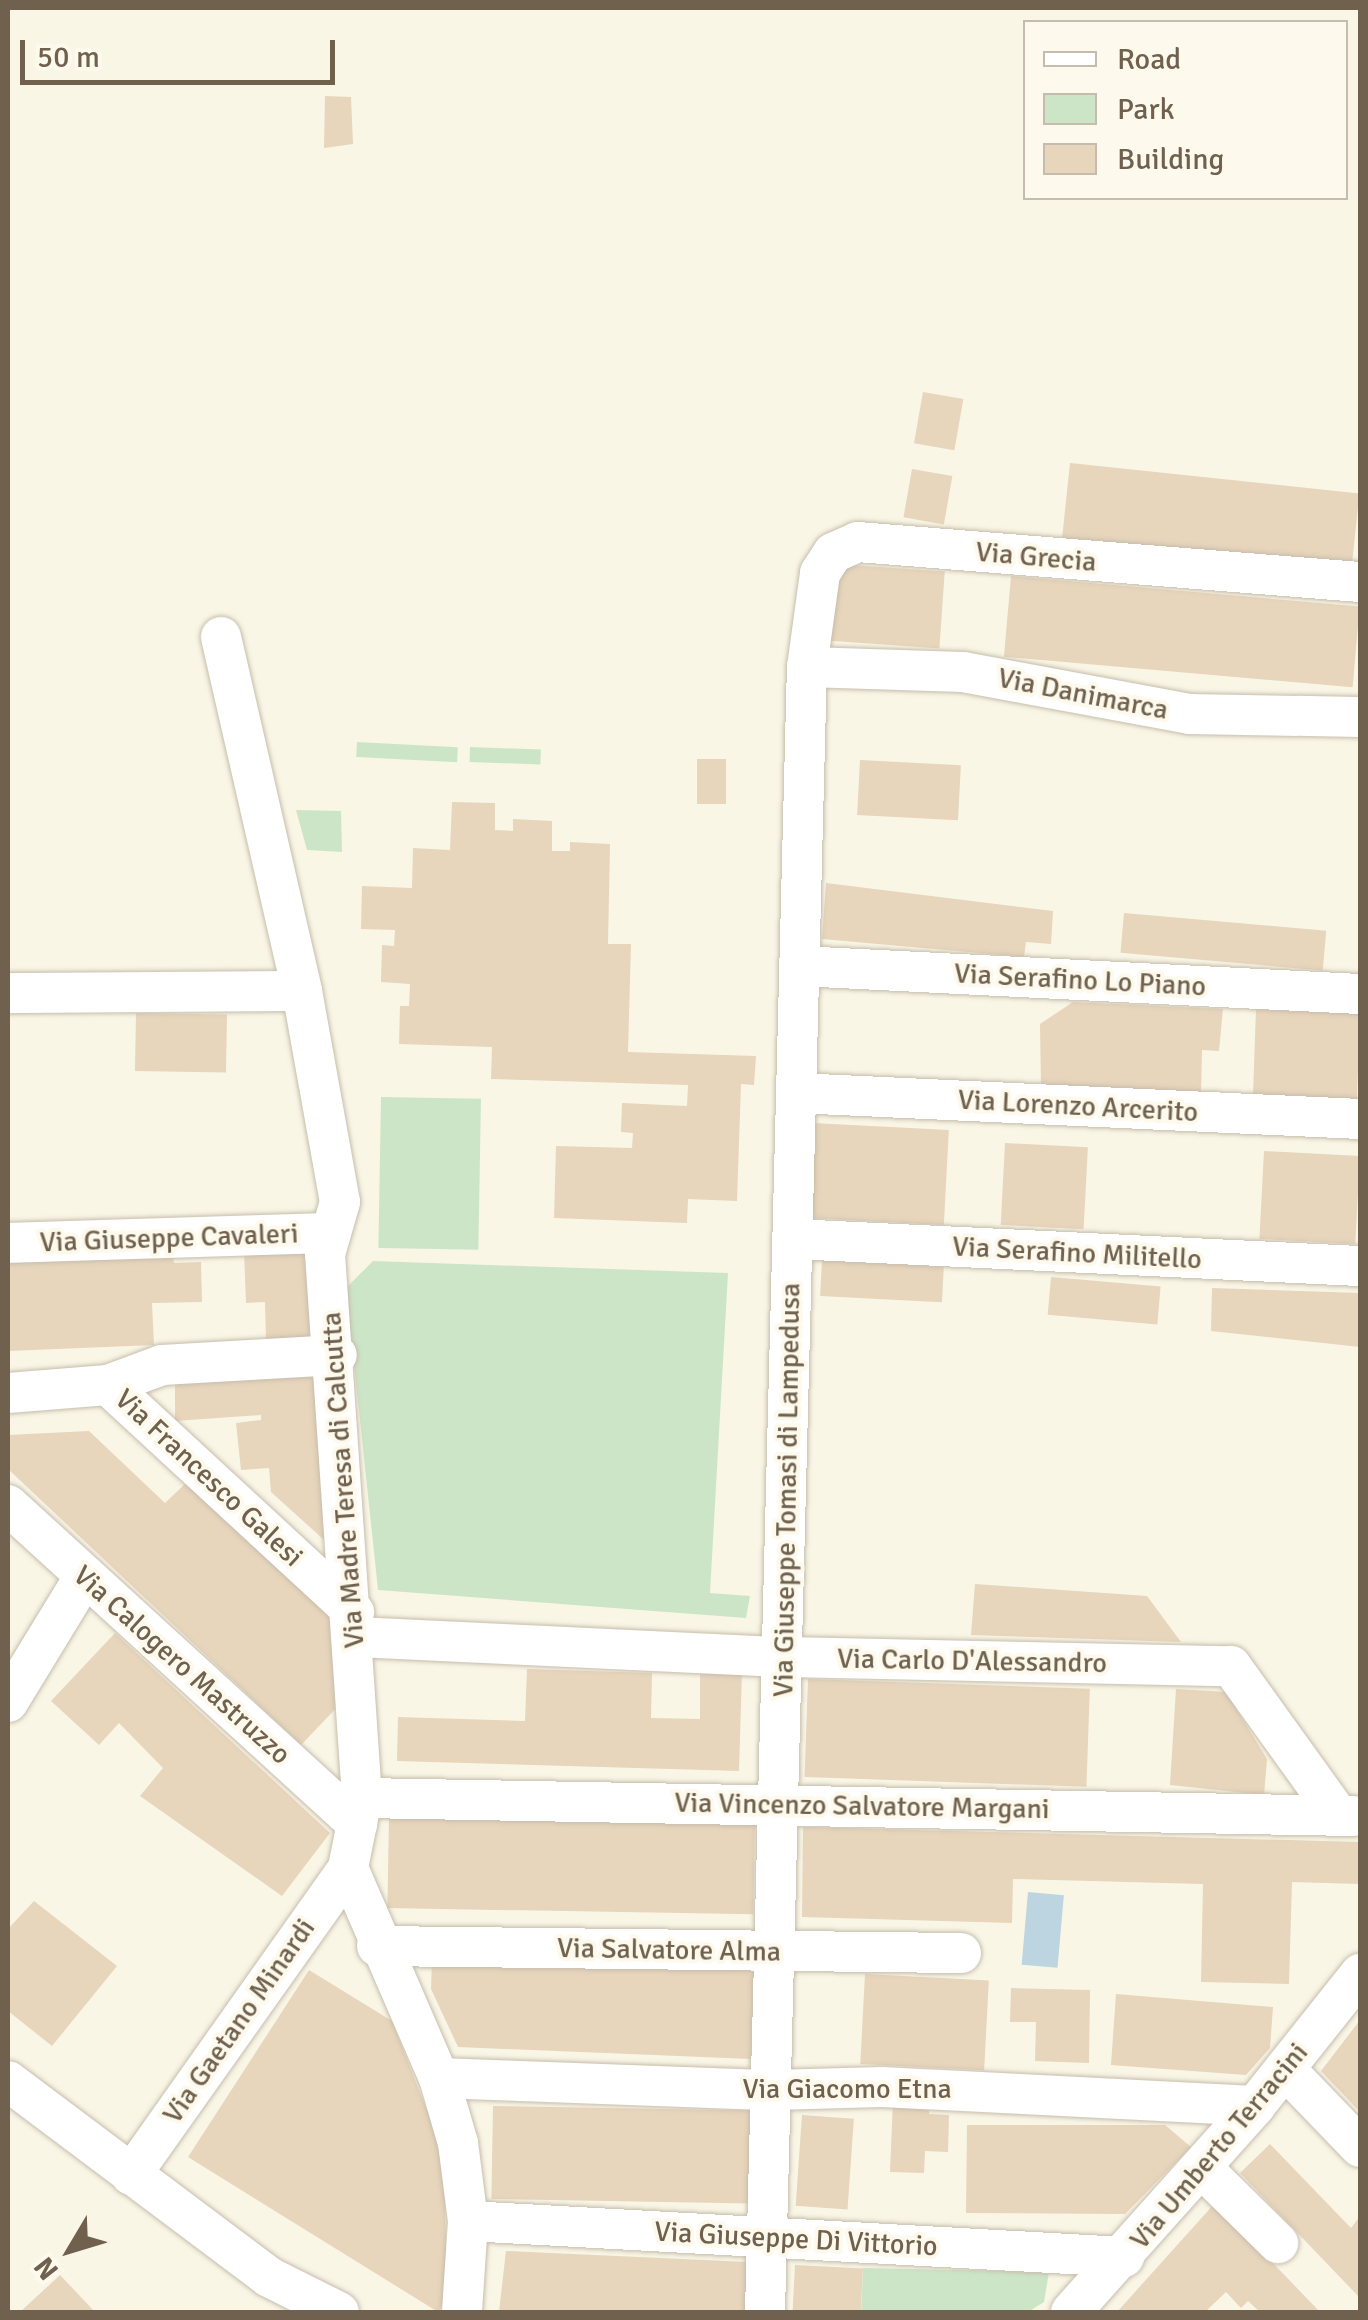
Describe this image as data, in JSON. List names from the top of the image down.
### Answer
{
  "streets": {
    "street": [
      "Via Grecia",
      "Via Danimarca",
      "Via Serafino Lo Piano",
      "Via Lorenzo Arcerito",
      "Via Giuseppe Cavaleri",
      "Via Serafino Militello",
      "Via Francesco Galesi",
      "Via Madre Teresa di Calcutta",
      "Via Giuseppe Tomasi di Lampedusa",
      "Via Carlo D'Alessandro",
      "Via Calogero Mastruzzo",
      "Via Vincenzo Salvatore Margani",
      "Via Salvatore Alma",
      "Via Gaetano Minardi",
      "Via Giacomo Etna",
      "Via Umberto Terracini",
      "Via Giuseppe Di Vittorio"
    ]
  },
  "crossings": [
    ["Via Grecia", "Via Danimarca"],
    ["Via Grecia", "Via Giuseppe Tomasi di Lampedusa"],
    ["Via Danimarca", "Via Giuseppe Tomasi di Lampedusa"],
    ["Via Serafino Lo Piano", "Via Giuseppe Tomasi di Lampedusa"],
    ["Via Lorenzo Arcerito", "Via Giuseppe Tomasi di Lampedusa"],
    ["Via Giuseppe Cavaleri", "Via Madre Teresa di Calcutta"],
    ["Via Serafino Militello", "Via Giuseppe Tomasi di Lampedusa"],
    ["Via Francesco Galesi", "Via Madre Teresa di Calcutta"],
    ["Via Francesco Galesi", "Via Carlo D'Alessandro"],
    ["Via Madre Teresa di Calcutta", "Via Carlo D'Alessandro"],
    ["Via Madre Teresa di Calcutta", "Via Calogero Mastruzzo"],
    ["Via Madre Teresa di Calcutta", "Via Vincenzo Salvatore Margani"],
    ["Via Madre Teresa di Calcutta", "Via Gaetano Minardi"],
    ["Via Giuseppe Tomasi di Lampedusa", "Via Carlo D'Alessandro"],
    ["Via Giuseppe Tomasi di Lampedusa", "Via Vincenzo Salvatore Margani"],
    ["Via Giuseppe Tomasi di Lampedusa", "Via Salvatore Alma"],
    ["Via Giuseppe Tomasi di Lampedusa", "Via Giacomo Etna"],
    ["Via Giuseppe Tomasi di Lampedusa", "Via Giuseppe Di Vittorio"],
    ["Via Carlo D'Alessandro", "Via Vincenzo Salvatore Margani"],
    ["Via Calogero Mastruzzo", "Via Vincenzo Salvatore Margani"],
    ["Via Giacomo Etna", "Via Umberto Terracini"],
    ["Via Umberto Terracini", "Via Giuseppe Di Vittorio"]
  ],
  "legend": ["Road", "Park", "Building"],
  "scale_bar": "50 m",
  "north": "bottom left"
}
